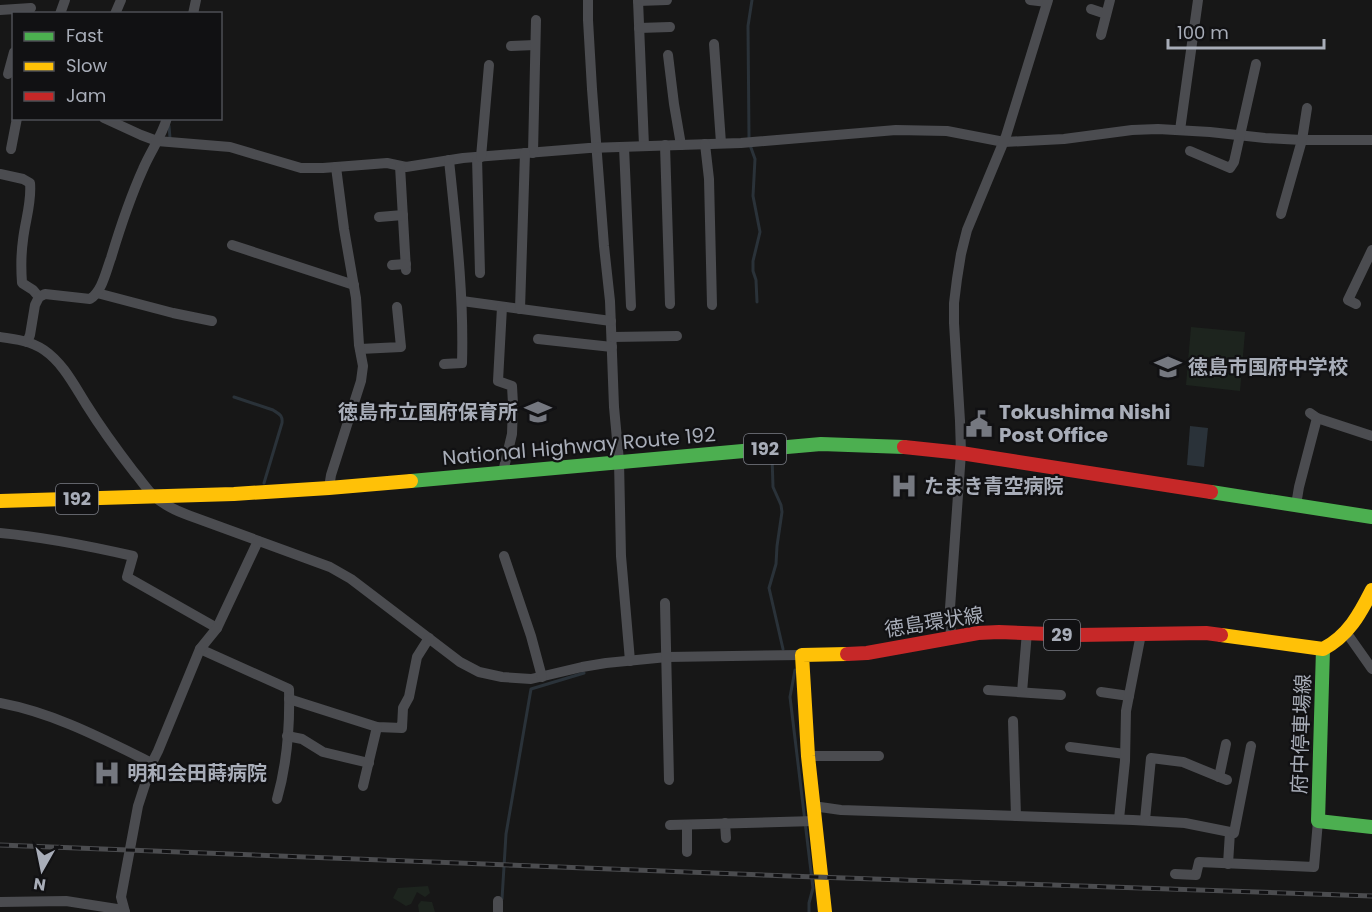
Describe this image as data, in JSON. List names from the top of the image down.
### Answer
{
  "streets": {
    "main road": [
      "National Highway Route 192",
      "192",
      "徳島環状線",
      "29",
      "府中停車場線"
    ]
  },
  "crossings": [
    ["徳島環状線", "府中停車場線"]
  ],
  "places": {
    "school or university": ["徳島市国府中学校", "徳島市立国府保育所"],
    "public building": ["Tokushima Nishi Post Office"],
    "hospital": ["たまき青空病院", "明和会田蒔病院"]
  },
  "legend": ["Fast", "Slow", "Jam"],
  "scale_bar": "100 m",
  "north": "bottom"
}
